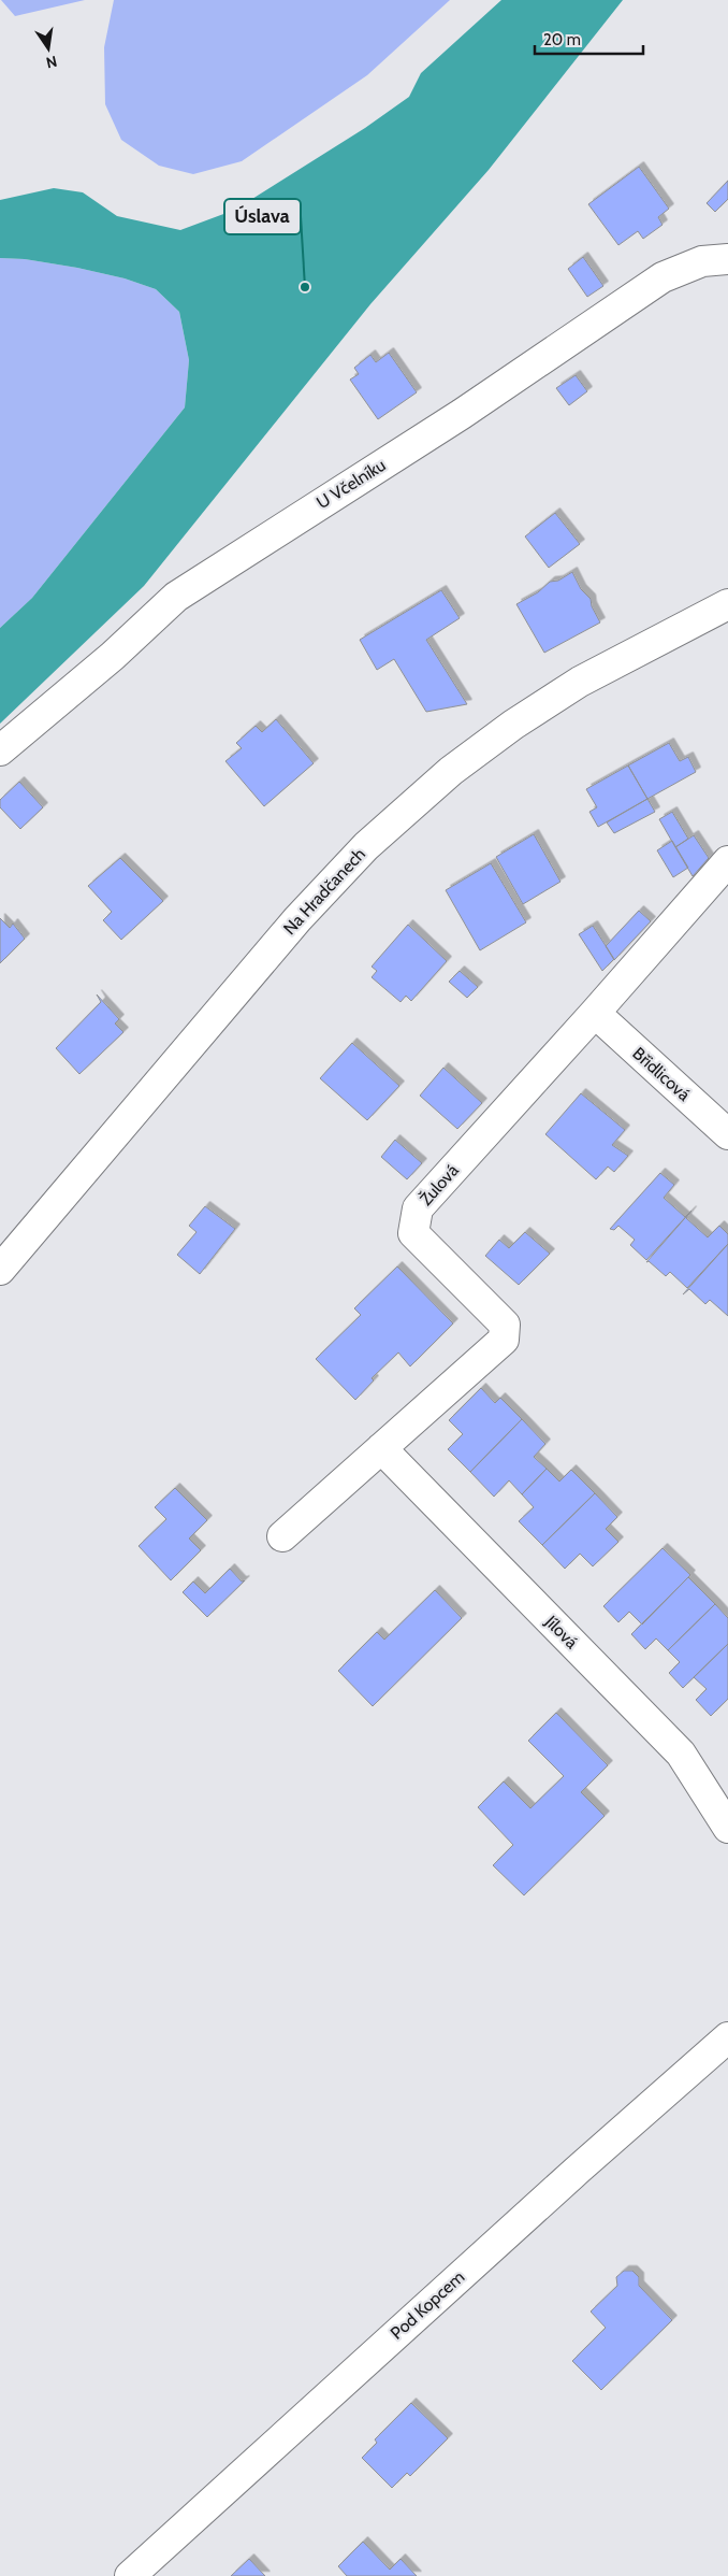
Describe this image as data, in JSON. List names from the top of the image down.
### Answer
{
  "streets": {
    "street": [
      "U Včelníku",
      "Na Hradčanech",
      "Břidlicová",
      "Žulová",
      "Jílová",
      "Pod Kopcem"
    ]
  },
  "crossings": [
    ["Břidlicová", "Žulová"],
    ["Žulová", "Jílová"]
  ],
  "places": ["Úslava"],
  "scale_bar": "20 m",
  "north": "bottom"
}
